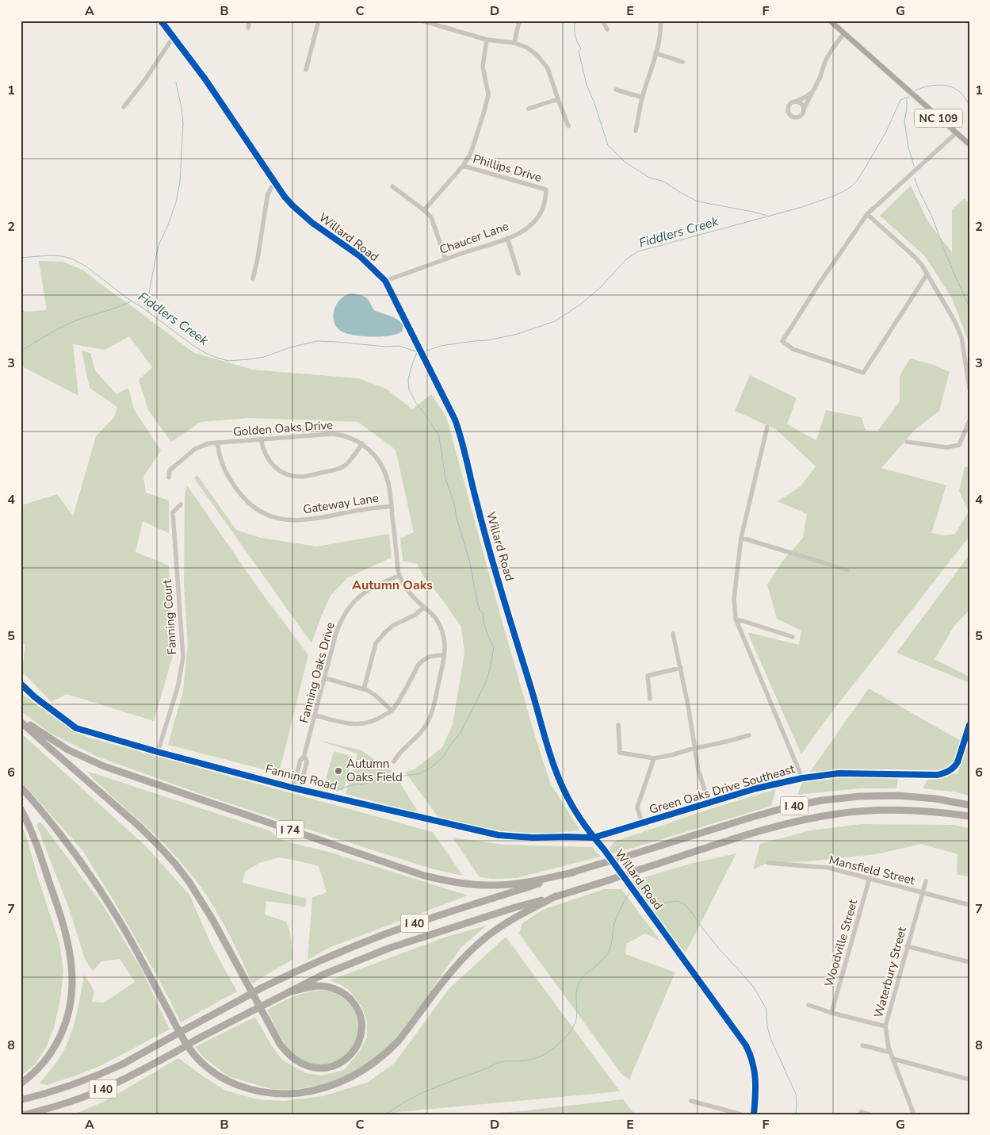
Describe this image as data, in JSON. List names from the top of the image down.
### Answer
{
  "streets": {
    "highway": ["I 40", "I 74"],
    "main road": ["NC 109"],
    "street": [
      "Phillips Drive",
      "Willard Road",
      "Chaucer Lane",
      "Golden Oaks Drive",
      "Gateway Lane",
      "Fanning Court",
      "Fanning Oaks Drive",
      "Fanning Road",
      "Green Oaks Drive Southeast",
      "Mansfield Street",
      "Woodville Street",
      "Waterbury Street"
    ]
  },
  "crossings": [
    ["Phillips Drive", "Chaucer Lane"],
    ["Willard Road", "Chaucer Lane"],
    ["Willard Road", "Fanning Road"],
    ["Willard Road", "Green Oaks Drive Southeast"],
    ["Golden Oaks Drive", "Gateway Lane"],
    ["Golden Oaks Drive", "Fanning Oaks Drive"],
    ["Fanning Court", "Fanning Road"],
    ["Fanning Oaks Drive", "Fanning Road"],
    ["Fanning Road", "Green Oaks Drive Southeast"],
    ["I 40", "I 74"],
    ["Mansfield Street", "Woodville Street"],
    ["Mansfield Street", "Waterbury Street"]
  ],
  "districts": ["Autumn Oaks"],
  "water": ["Fiddlers Creek"],
  "places": ["Autumn Oaks Field"],
  "grid": {
    "columns": [
      "A",
      "B",
      "C",
      "D",
      "E",
      "F",
      "G"
    ],
    "rows": [
      "1",
      "2",
      "3",
      "4",
      "5",
      "6",
      "7",
      "8"
    ]
  }
}
